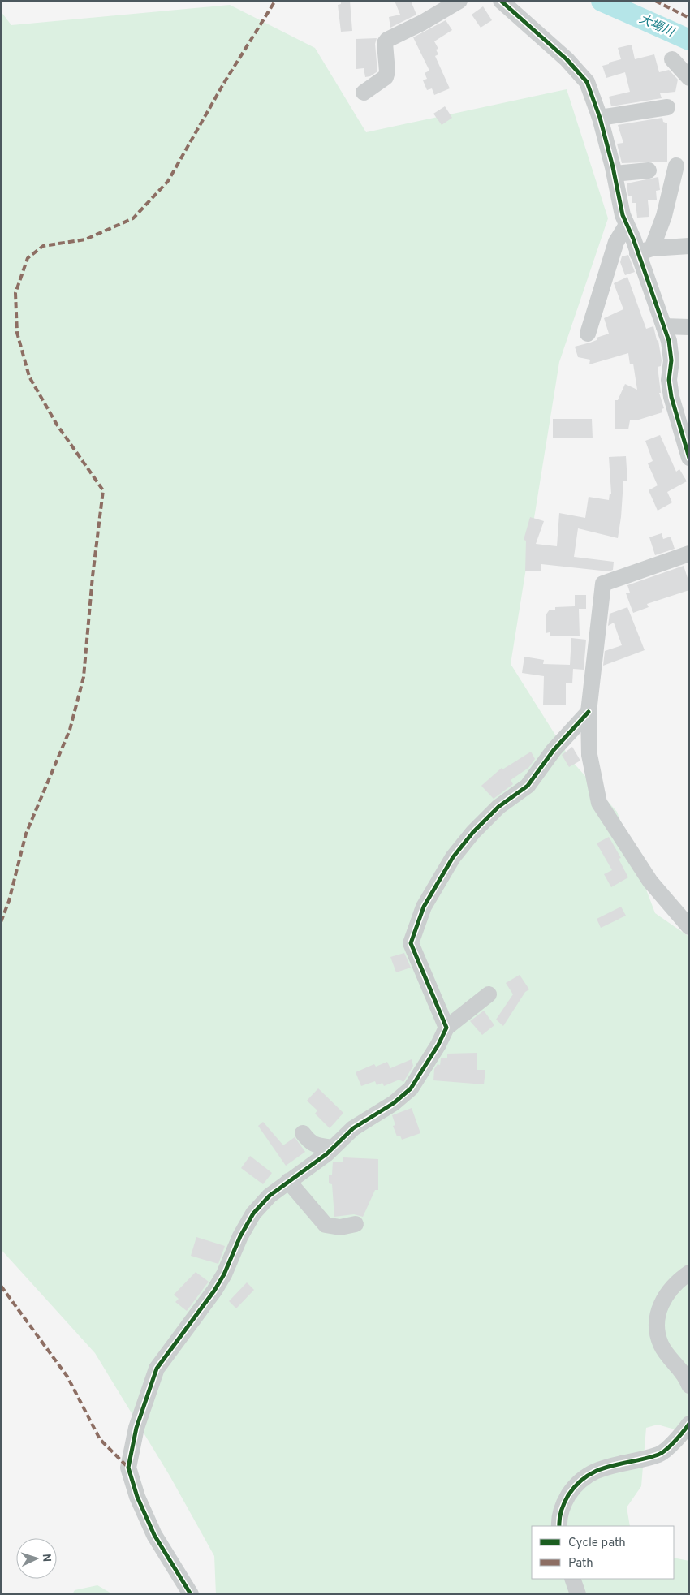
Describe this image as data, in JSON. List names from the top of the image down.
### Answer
{
  "water": ["大場川"],
  "legend": ["Cycle path", "Path"],
  "north": "right"
}
